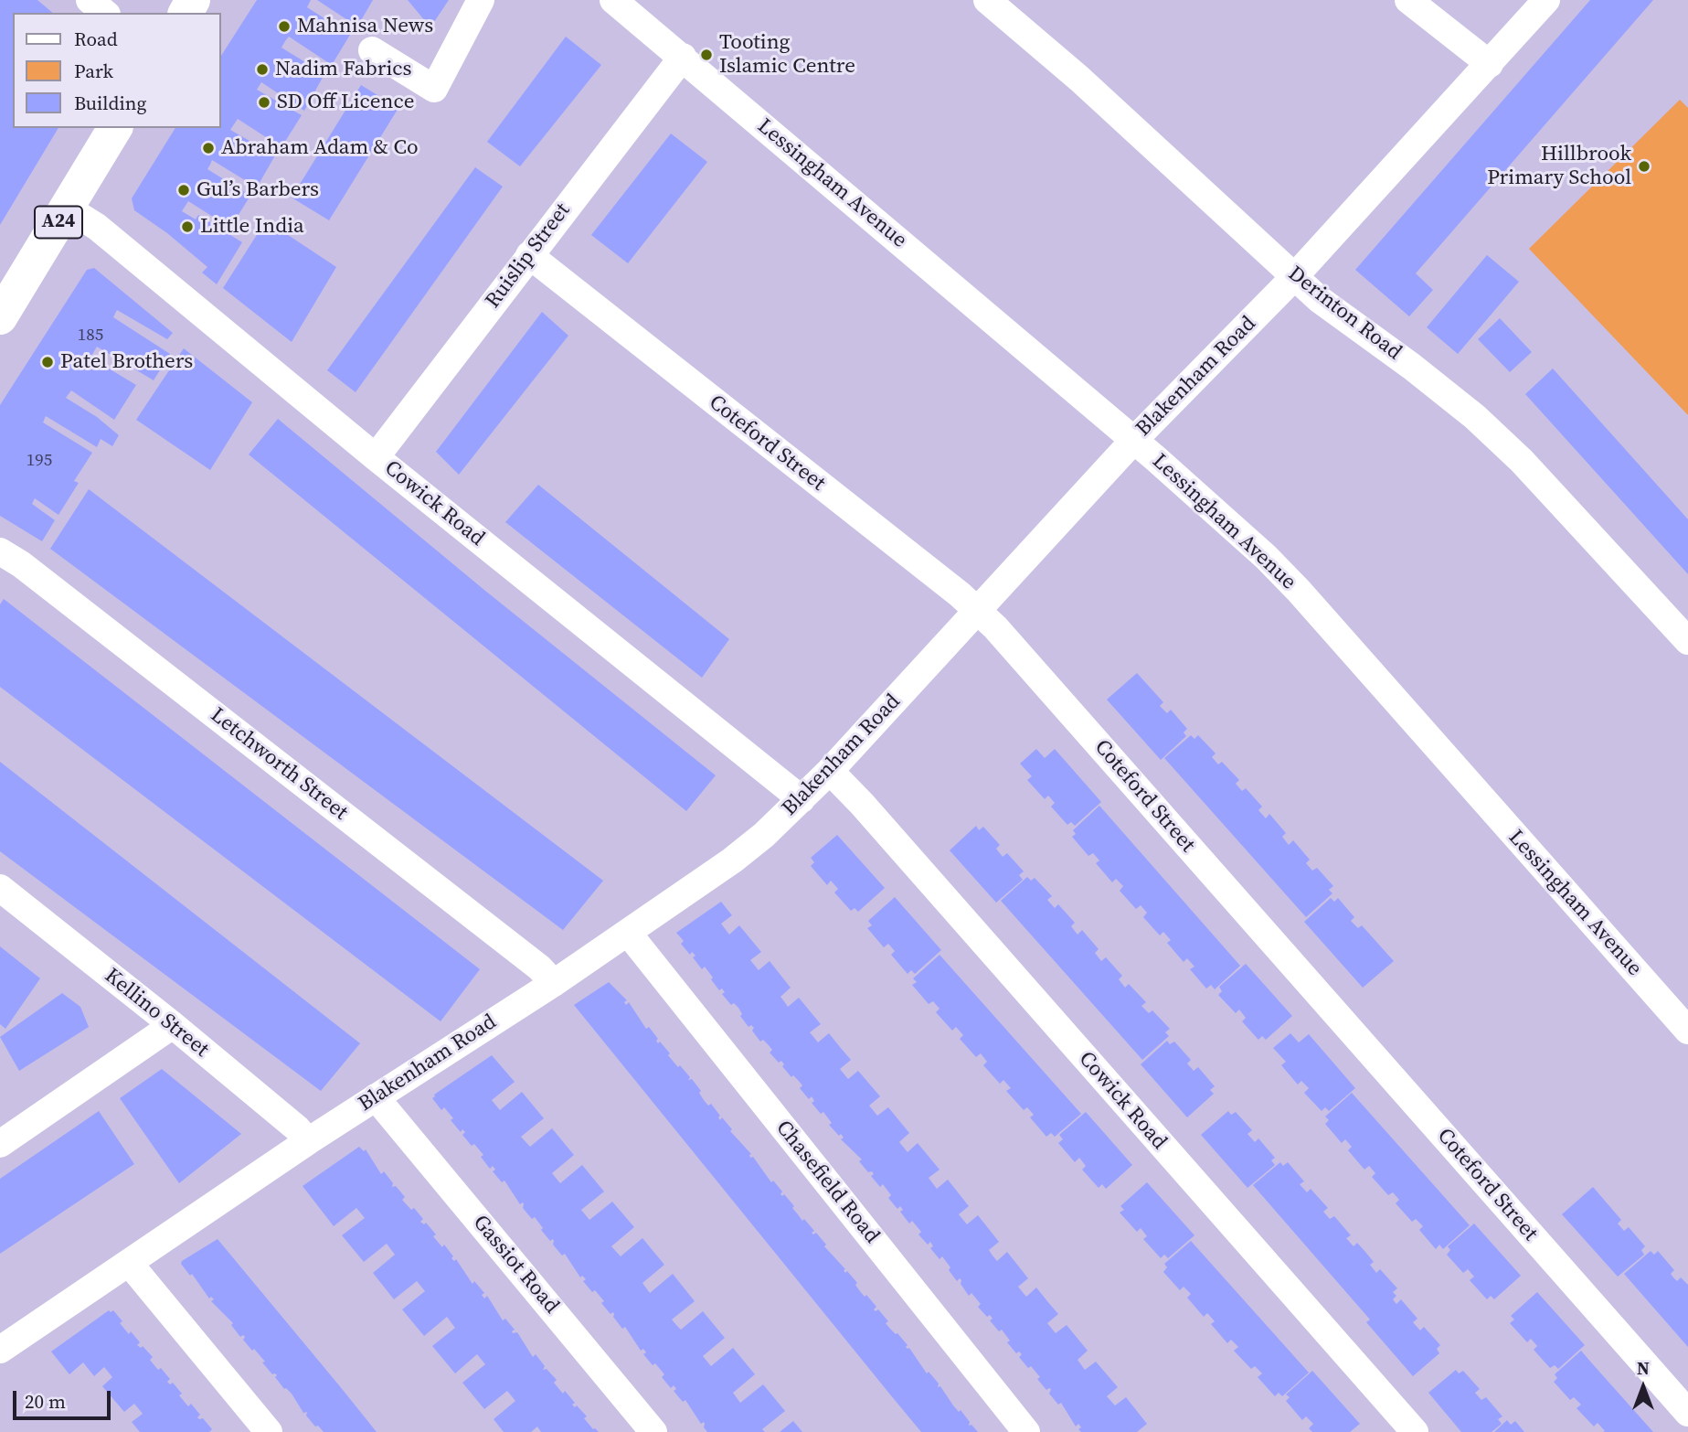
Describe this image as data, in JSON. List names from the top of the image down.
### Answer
{
  "streets": {
    "highway": ["A24"],
    "street": [
      "Lessingham Avenue",
      "Ruislip Street",
      "Derinton Road",
      "Blakenham Road",
      "Coteford Street",
      "Cowick Road",
      "Letchworth Street",
      "Kellino Street",
      "Chasefield Road",
      "Gassiot Road"
    ]
  },
  "crossings": [
    ["Lessingham Avenue", "Ruislip Street"],
    ["Lessingham Avenue", "Blakenham Road"],
    ["A24", "Cowick Road"],
    ["Ruislip Street", "Coteford Street"],
    ["Ruislip Street", "Cowick Road"],
    ["Derinton Road", "Blakenham Road"],
    ["Blakenham Road", "Coteford Street"],
    ["Blakenham Road", "Cowick Road"],
    ["Blakenham Road", "Letchworth Street"],
    ["Blakenham Road", "Kellino Street"],
    ["Blakenham Road", "Chasefield Road"],
    ["Blakenham Road", "Gassiot Road"]
  ],
  "places": [
    "Mahnisa News",
    "Tooting Islamic Centre",
    "Nadim Fabrics",
    "SD Off Licence",
    "Abraham Adam & Co",
    "Hillbrook Primary School",
    "Gul’s Barbers",
    "Little India",
    "Patel Brothers"
  ],
  "house_numbers": ["185", "195"],
  "legend": ["Road", "Park", "Building"],
  "scale_bar": "20 m",
  "north": "top"
}
